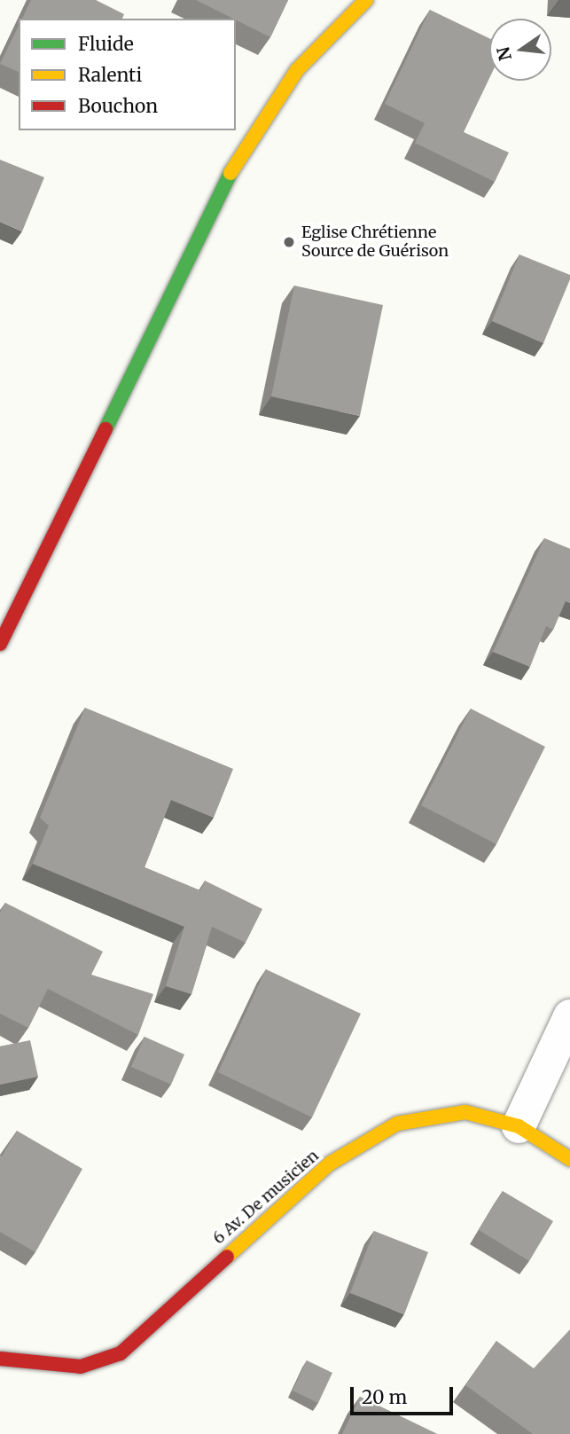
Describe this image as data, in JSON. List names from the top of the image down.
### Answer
{
  "streets": {
    "street": ["6 Av. De musicien"]
  },
  "places": ["Eglise Chrétienne Source de Guérison"],
  "legend": ["Fluide", "Ralenti", "Bouchon"],
  "scale_bar": "20 m",
  "north": "left"
}
